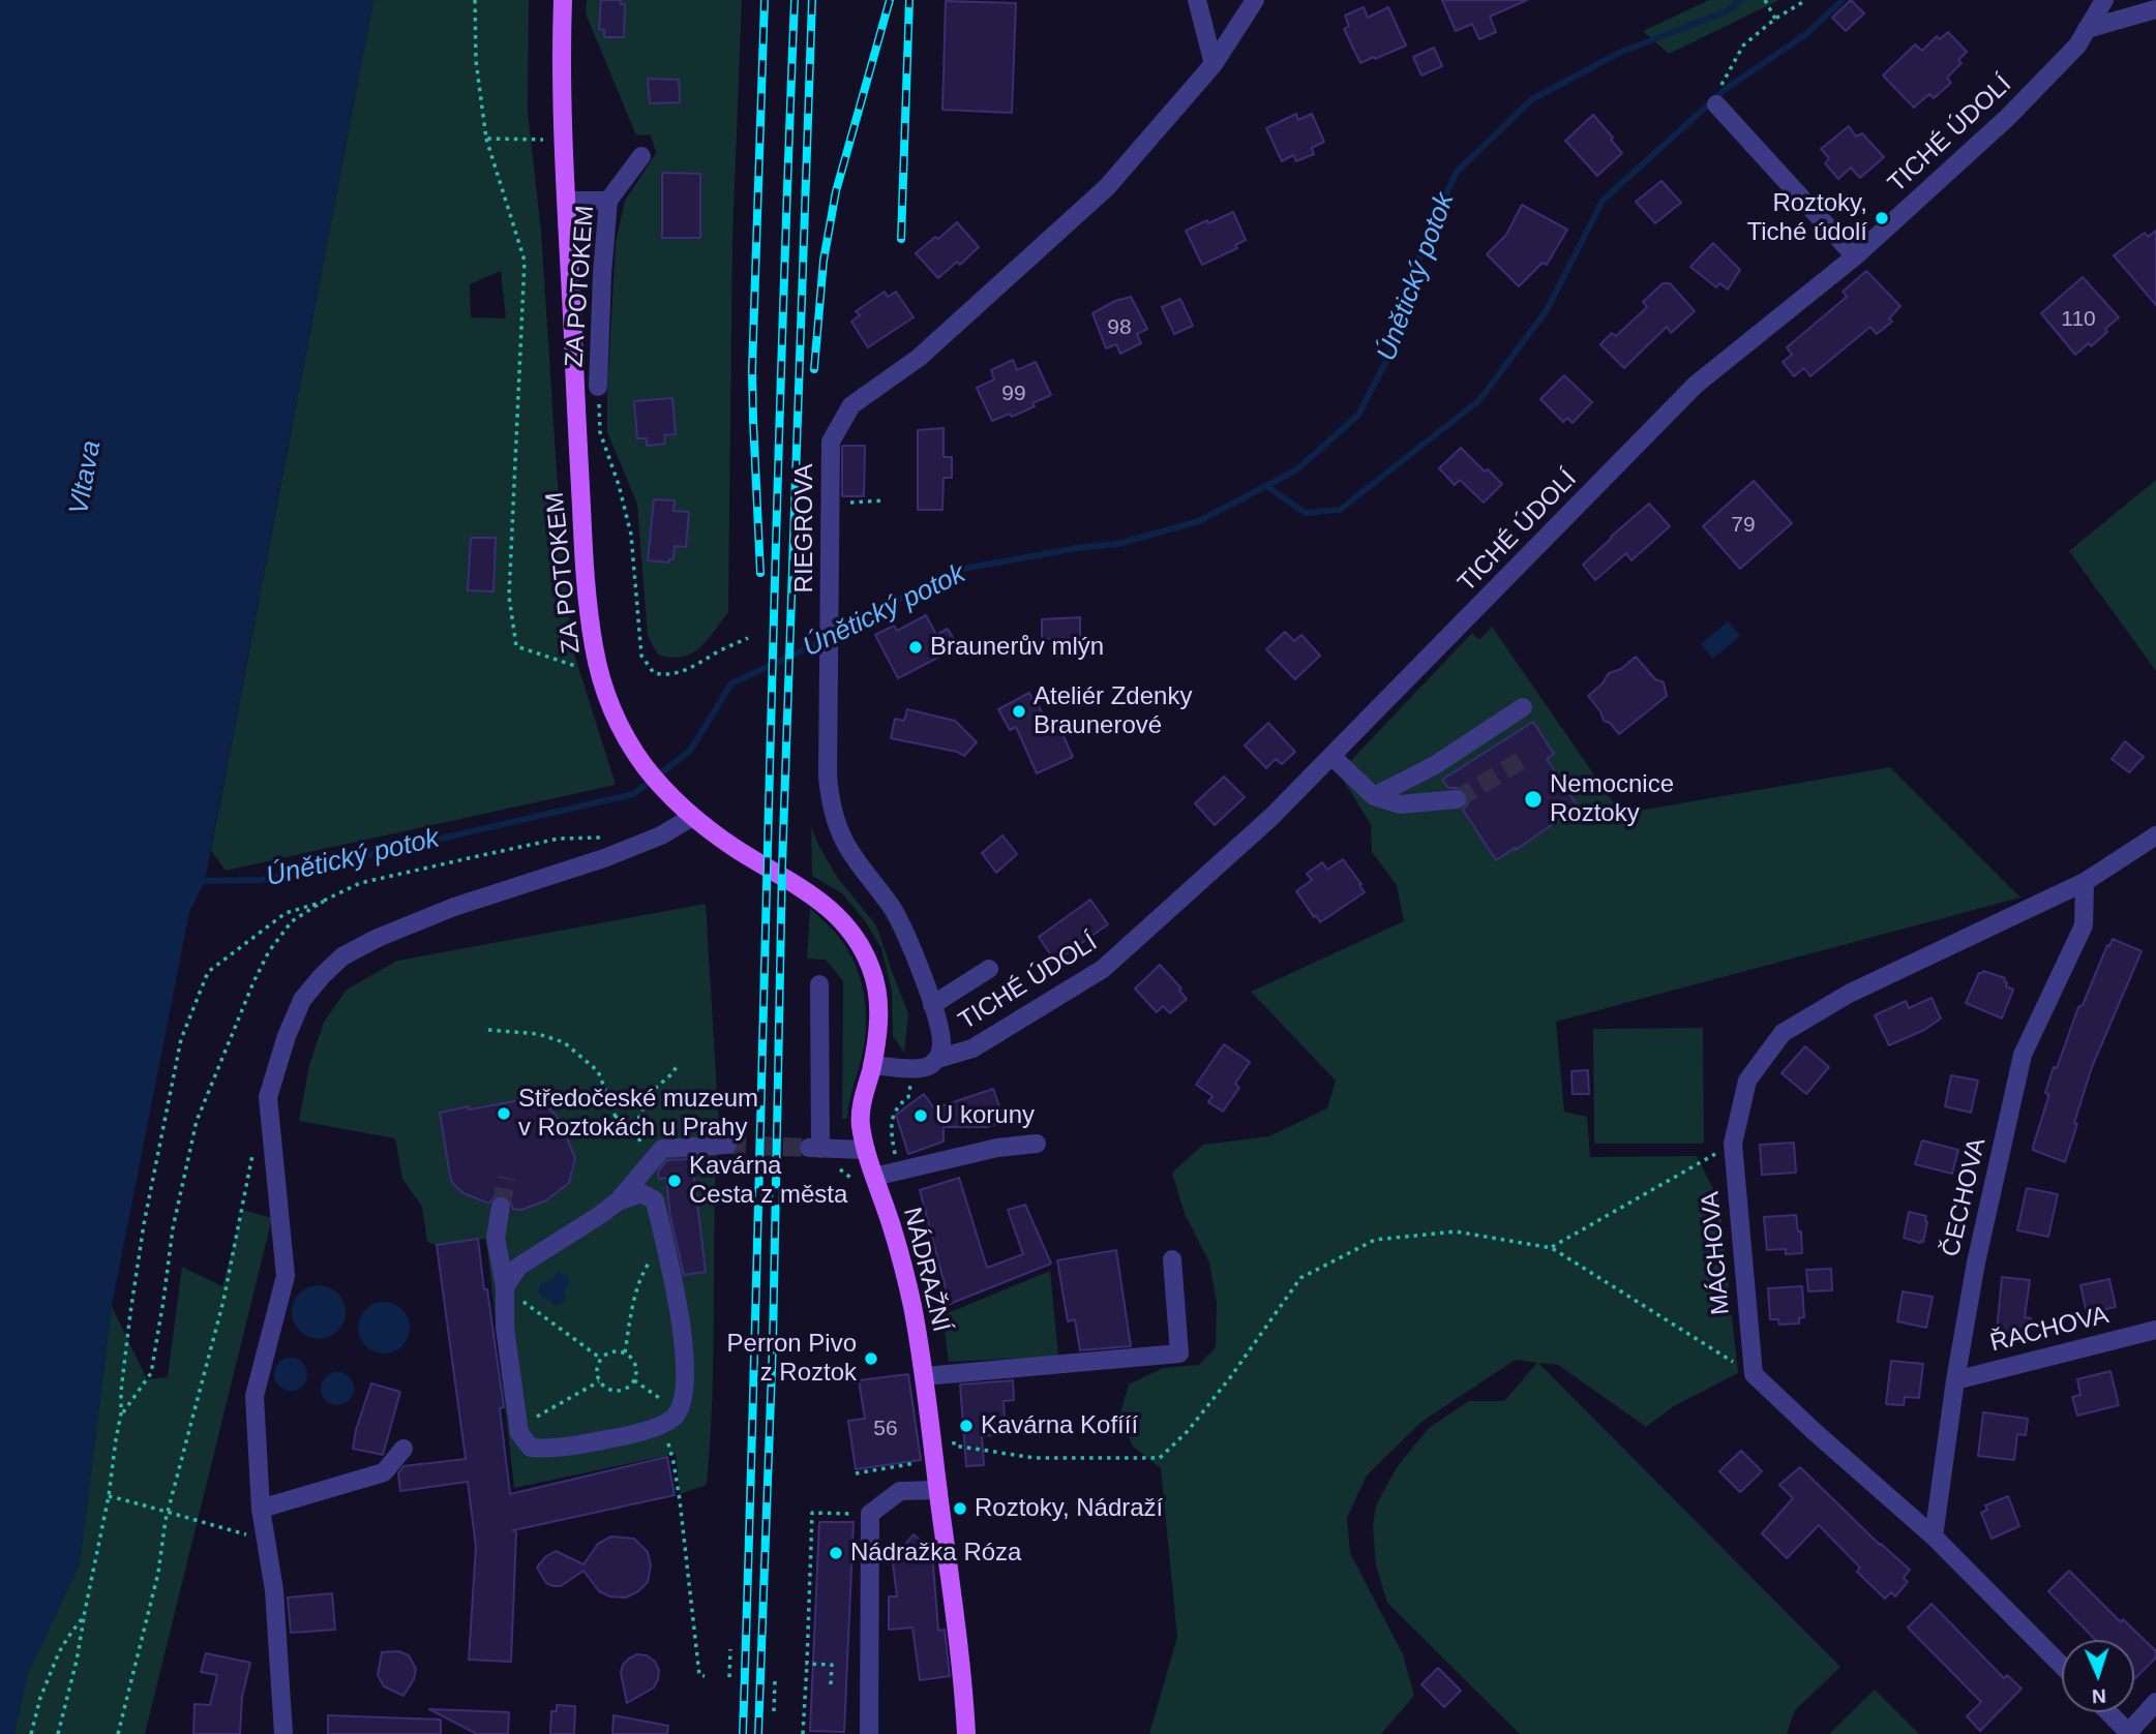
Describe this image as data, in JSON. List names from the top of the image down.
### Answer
{
  "streets": {
    "main road": ["ZA POTOKEM", "NÁDRAŽNÍ"],
    "street": [
      "TICHÉ ÚDOLÍ",
      "RIEGROVA",
      "ČECHOVA",
      "MÁCHOVA",
      "ŘACHOVA"
    ]
  },
  "crossings": [
    ["TICHÉ ÚDOLÍ", "RIEGROVA"],
    ["ZA POTOKEM", "NÁDRAŽNÍ"],
    ["ČECHOVA", "MÁCHOVA"],
    ["ČECHOVA", "ŘACHOVA"]
  ],
  "water": ["Únětický potok", "Vltava"],
  "places": [
    "Roztoky, Tiché údolí",
    "Braunerův mlýn",
    "Ateliér Zdenky Braunerové",
    "Nemocnice Roztoky",
    "Středočeské muzeum v Roztokách u Prahy",
    "U koruny",
    "Kavárna Cesta z města",
    "Perron Pivo z Roztok",
    "Kavárna Kofííí",
    "Roztoky, Nádraží",
    "Nádražka Róza"
  ],
  "house_numbers": [
    "110",
    "98",
    "99",
    "79",
    "56"
  ],
  "north": "bottom"
}
